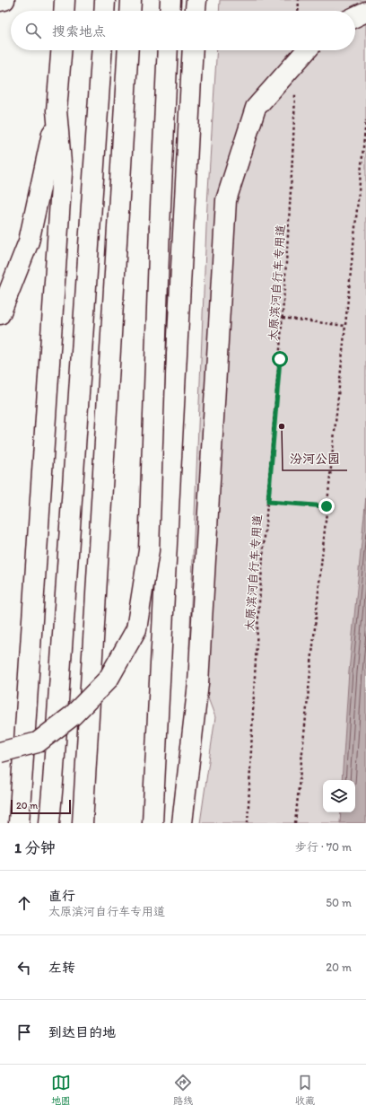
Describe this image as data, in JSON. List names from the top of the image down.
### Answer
{
  "streets": {
    "path": ["太原滨河自行车专用道"]
  },
  "places": ["汾河公园"],
  "scale_bar": "20 m",
  "page": {
    "search": "搜索地点",
    "scale": "20 m",
    "heading": ["1 分钟", "步行 · 70 m"],
    "list": [
      ["直行", "太原滨河自行车专用道", "50 m"],
      ["左转", "20 m"],
      "到达目的地"
    ],
    "nav": ["地图", "路线", "收藏"]
  }
}
